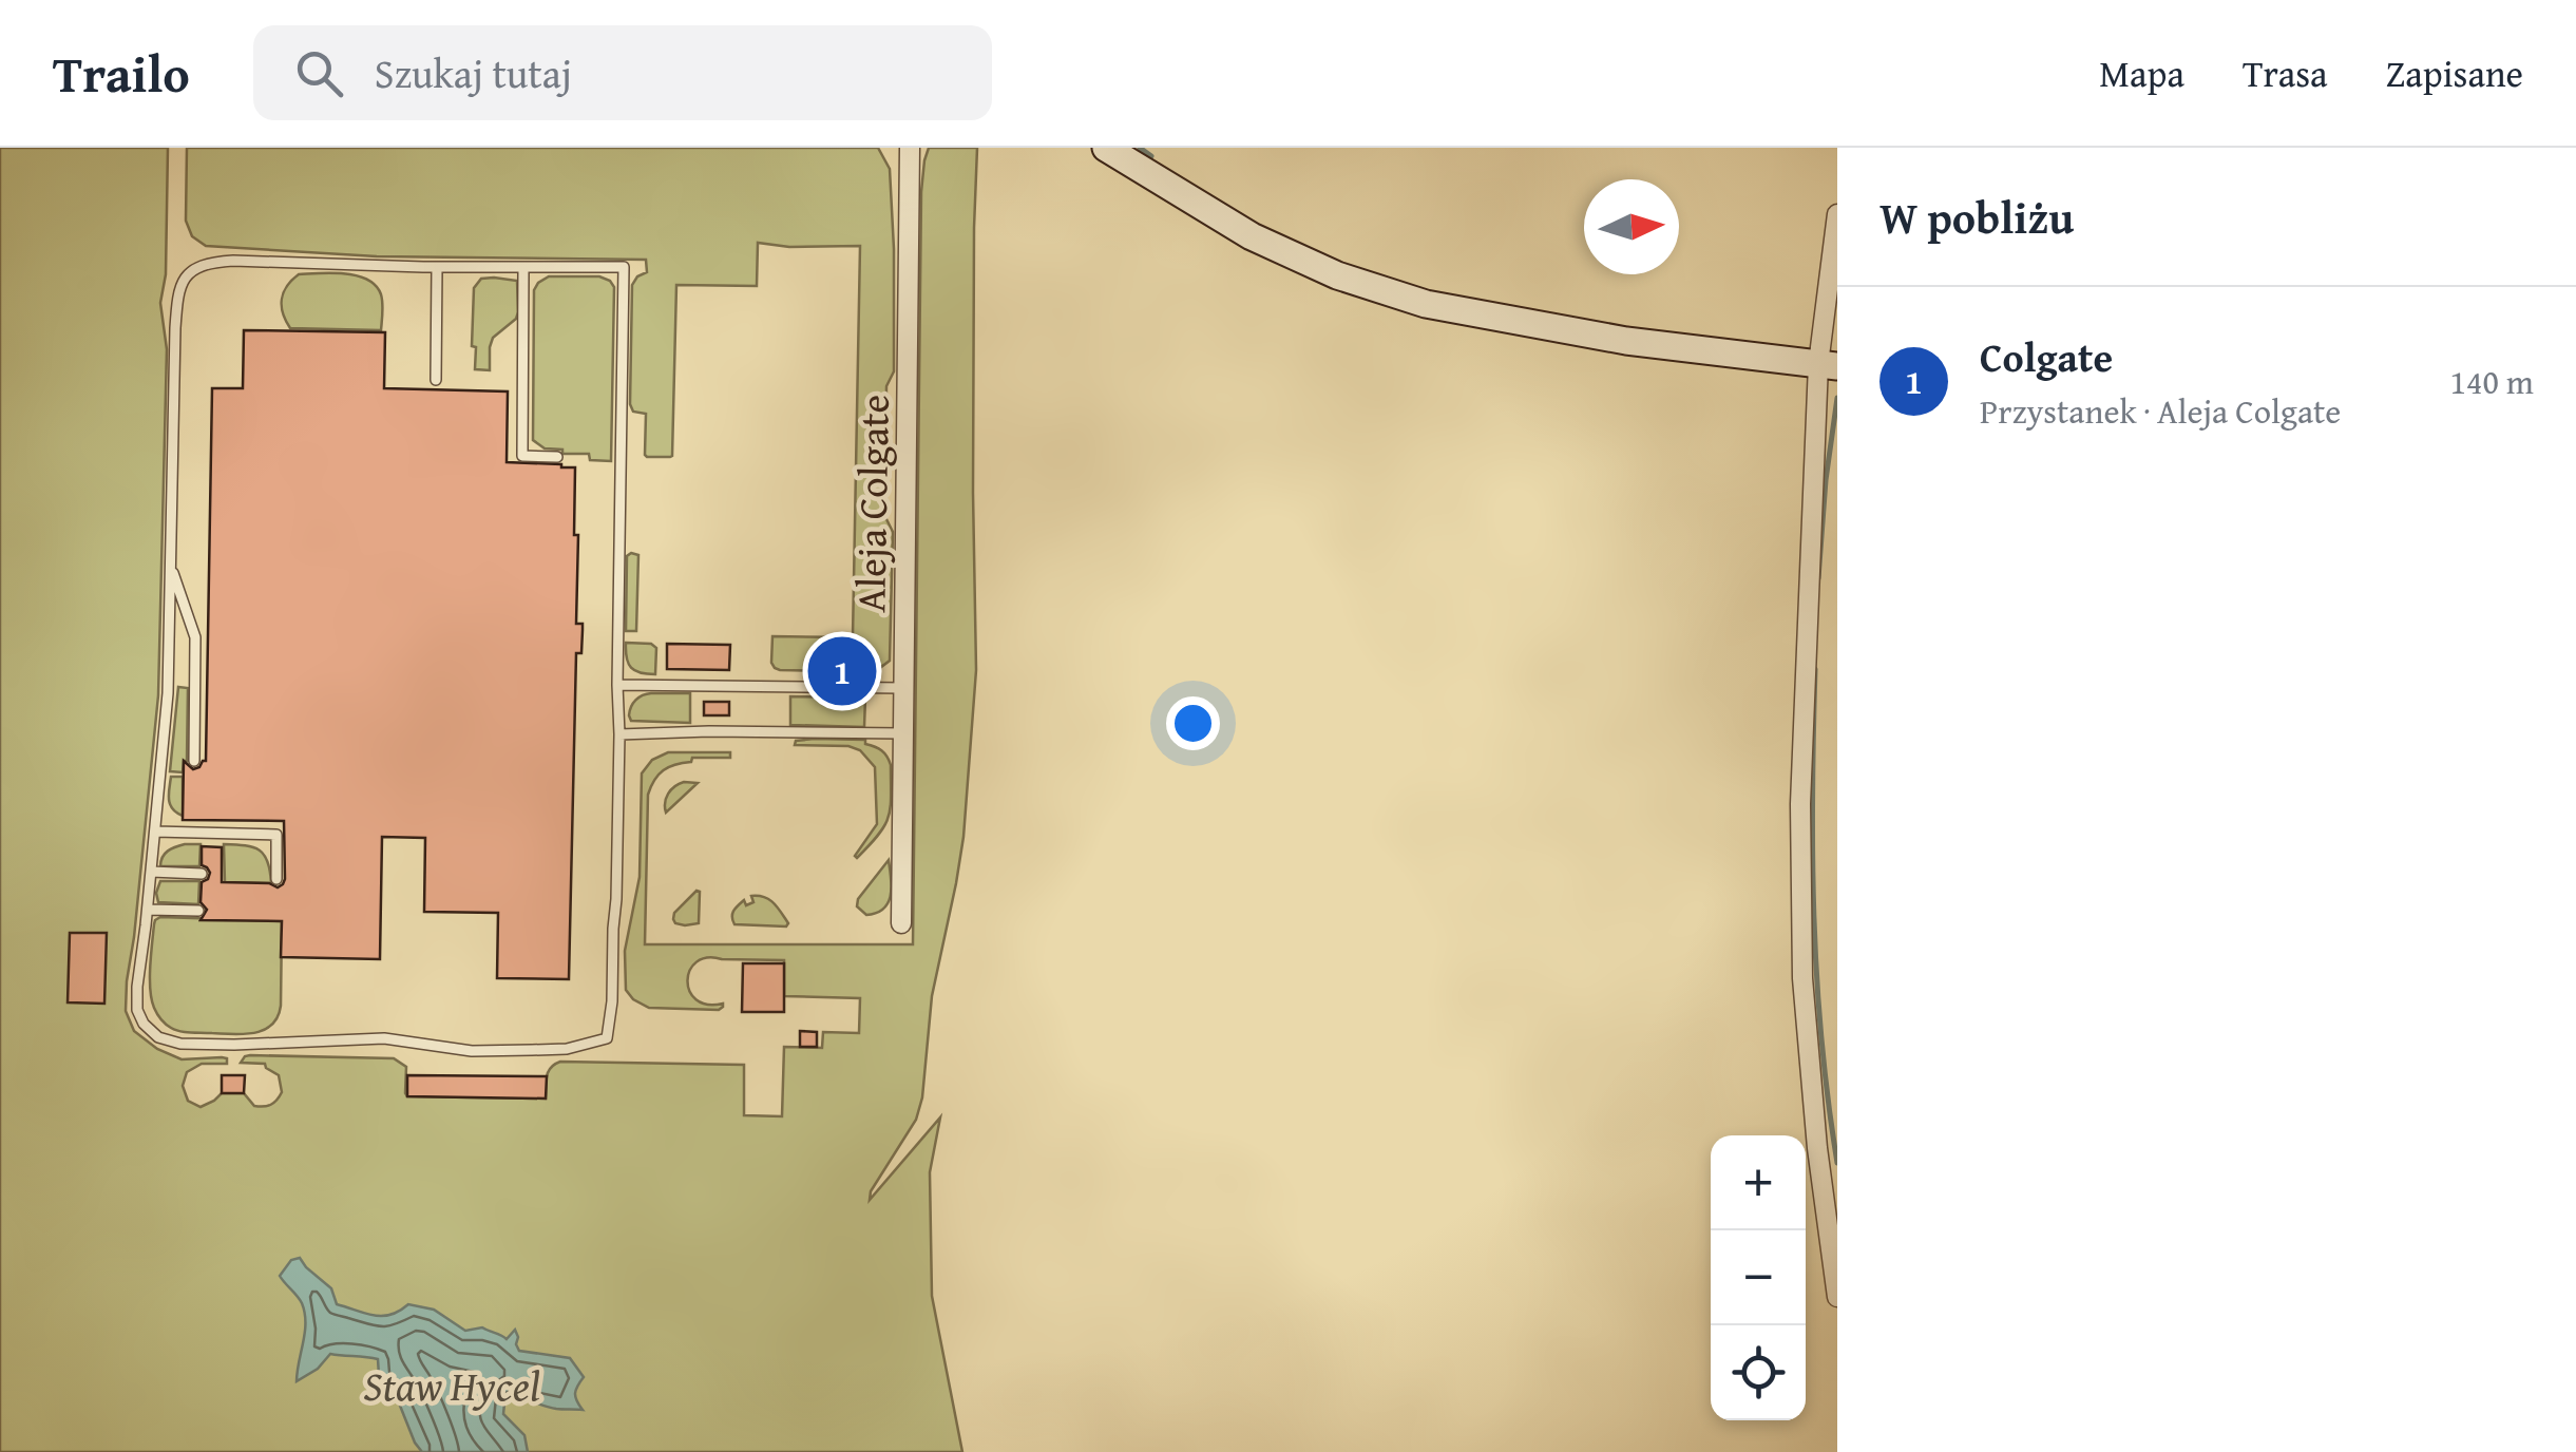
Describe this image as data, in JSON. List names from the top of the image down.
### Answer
{
  "streets": {
    "street": ["Aleja Colgate"]
  },
  "water": ["Staw Hycel"],
  "north": "right",
  "page": {
    "header": "Trailo",
    "search": "Szukaj tutaj",
    "nav": ["Mapa", "Trasa", "Zapisane"],
    "heading": "W pobliżu",
    "list": [
      {
        "mark": "1",
        "name": "Colgate",
        "note": "Przystanek · Aleja Colgate",
        "value": "140 m"
      }
    ],
    "pins": "1",
    "map_buttons": ["+", "−"]
  }
}
